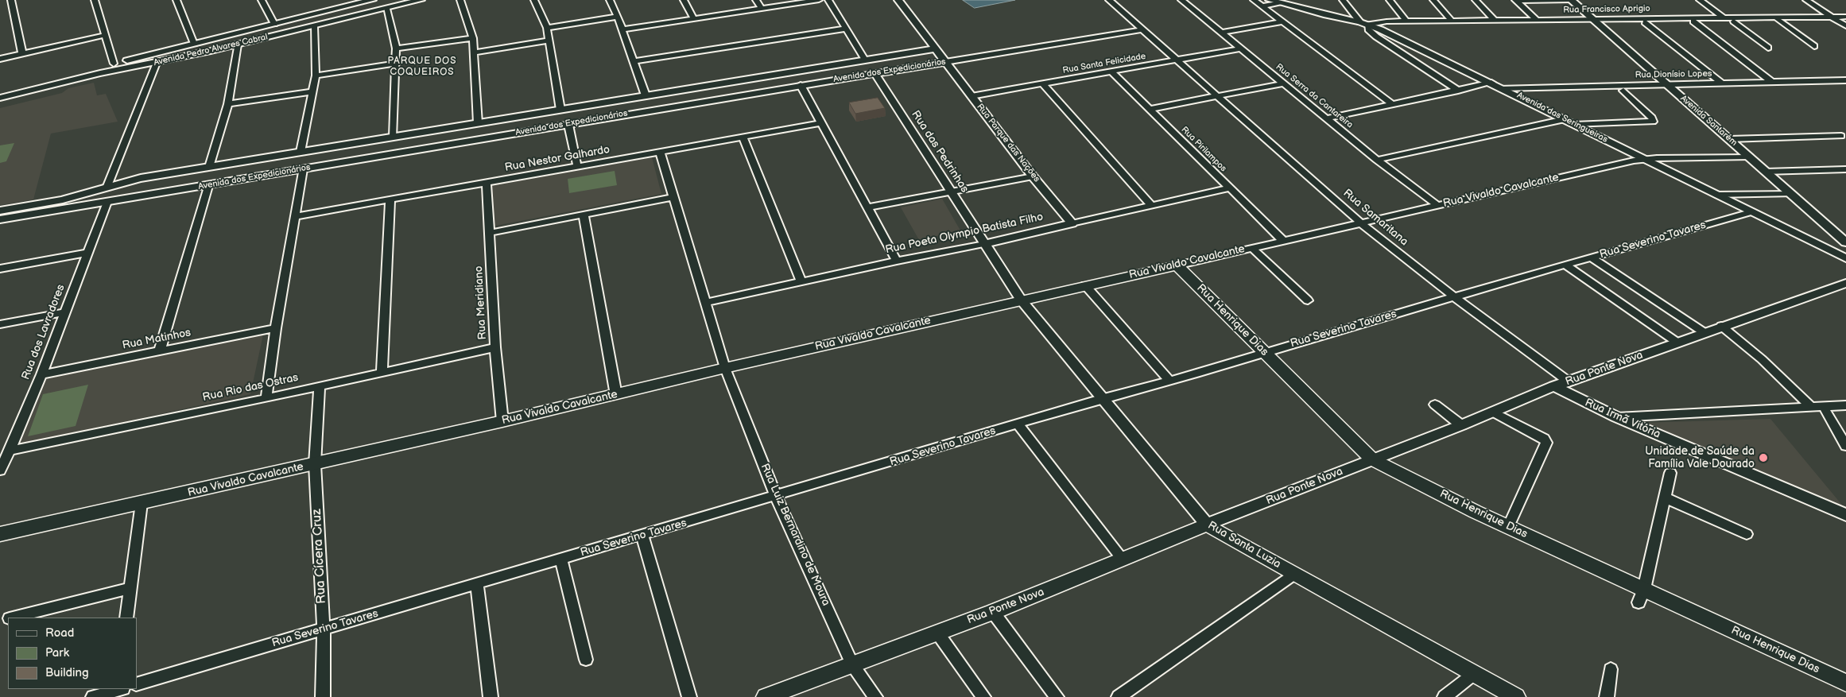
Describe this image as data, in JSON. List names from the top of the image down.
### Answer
{
  "streets": {
    "main road": [
      "Rua Vivaldo Cavalcante",
      "Rua Henrique Dias",
      "Rua Ponte Nova",
      "Rua Santa Luzia"
    ],
    "street": [
      "Rua Francisco Aprigio",
      "Avenida Pedro Alvares Cabral",
      "Rua Santa Felicidade",
      "Avenida dos Expedicionários",
      "Rua Dionísio Lopes",
      "Rua Serra da Cantareira",
      "Avenida das Seringueiras",
      "Avenida Santarém",
      "Rua Parque das Nações",
      "Rua Pirilampos",
      "Rua das Pedrinhas",
      "Rua Nestor Galhardo",
      "Rua Samaritana",
      "Rua Poeta Olympio Batista Filho",
      "Rua Severino Tavares",
      "Rua Meridiano",
      "Rua dos Lavradores",
      "Rua Matinhos",
      "Rua Rio das Ostras",
      "Rua Irmã Vitória",
      "Rua Luiz Bernardino de Moura",
      "Rua Cícera Cruz"
    ]
  },
  "crossings": [
    ["Rua Francisco Aprigio", "Avenida das Seringueiras"],
    ["Rua Francisco Aprigio", "Avenida Santarém"],
    ["Rua Santa Felicidade", "Rua Serra da Cantareira"],
    ["Rua Santa Felicidade", "Rua Parque das Nações"],
    ["Rua Santa Felicidade", "Rua Pirilampos"],
    ["Rua Santa Felicidade", "Rua Samaritana"],
    ["Avenida dos Expedicionários", "Rua Parque das Nações"],
    ["Avenida dos Expedicionários", "Rua das Pedrinhas"],
    ["Avenida dos Expedicionários", "Rua Samaritana"],
    ["Avenida dos Expedicionários", "Rua dos Lavradores"],
    ["Rua Dionísio Lopes", "Avenida das Seringueiras"],
    ["Rua Dionísio Lopes", "Avenida Santarém"],
    ["Rua Serra da Cantareira", "Rua Vivaldo Cavalcante"],
    ["Avenida das Seringueiras", "Rua Vivaldo Cavalcante"],
    ["Avenida das Seringueiras", "Rua Severino Tavares"],
    ["Avenida Santarém", "Rua Vivaldo Cavalcante"],
    ["Rua Parque das Nações", "Rua Poeta Olympio Batista Filho"],
    ["Rua Pirilampos", "Rua Vivaldo Cavalcante"],
    ["Rua Pirilampos", "Rua Poeta Olympio Batista Filho"],
    ["Rua das Pedrinhas", "Rua Vivaldo Cavalcante"],
    ["Rua das Pedrinhas", "Rua Poeta Olympio Batista Filho"],
    ["Rua das Pedrinhas", "Rua Santa Luzia"],
    ["Rua Nestor Galhardo", "Rua Meridiano"],
    ["Rua Nestor Galhardo", "Rua Luiz Bernardino de Moura"],
    ["Rua Vivaldo Cavalcante", "Rua Samaritana"],
    ["Rua Vivaldo Cavalcante", "Rua Meridiano"],
    ["Rua Vivaldo Cavalcante", "Rua Henrique Dias"],
    ["Rua Vivaldo Cavalcante", "Rua Luiz Bernardino de Moura"],
    ["Rua Vivaldo Cavalcante", "Rua Santa Luzia"],
    ["Rua Vivaldo Cavalcante", "Rua Cícera Cruz"],
    ["Rua Samaritana", "Rua Severino Tavares"],
    ["Rua Samaritana", "Rua Ponte Nova"],
    ["Rua Poeta Olympio Batista Filho", "Rua Luiz Bernardino de Moura"],
    ["Rua Severino Tavares", "Rua Henrique Dias"],
    ["Rua Severino Tavares", "Rua Luiz Bernardino de Moura"],
    ["Rua Severino Tavares", "Rua Santa Luzia"],
    ["Rua Severino Tavares", "Rua Cícera Cruz"],
    ["Rua Meridiano", "Rua Rio das Ostras"],
    ["Rua Henrique Dias", "Rua Ponte Nova"],
    ["Rua dos Lavradores", "Rua Matinhos"],
    ["Rua dos Lavradores", "Rua Rio das Ostras"],
    ["Rua Ponte Nova", "Rua Irmã Vitória"],
    ["Rua Ponte Nova", "Rua Luiz Bernardino de Moura"],
    ["Rua Ponte Nova", "Rua Santa Luzia"],
    ["Rua Rio das Ostras", "Rua Cícera Cruz"]
  ],
  "districts": ["PARQUE DOS COQUEIROS"],
  "places": ["Unidade de Saúde da Família Vale Dourado"],
  "legend": ["Road", "Park", "Building"]
}
